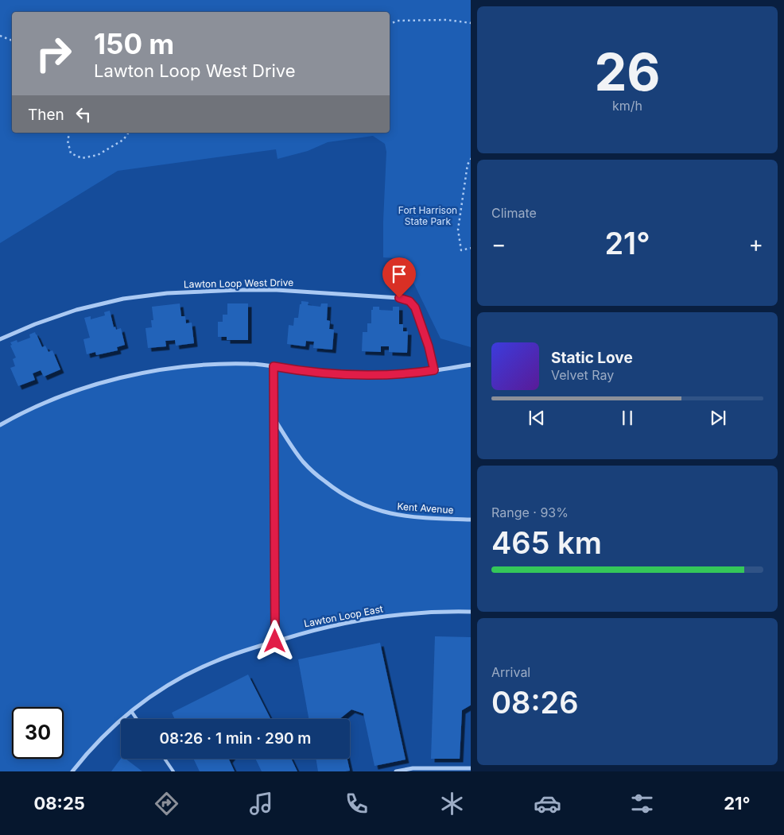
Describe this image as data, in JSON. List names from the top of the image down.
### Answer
{
  "streets": {
    "street": ["Lawton Loop West Drive", "Kent Avenue", "Lawton Loop East"]
  },
  "parks": ["Fort Harrison State Park"],
  "page": {
    "tile": [
      ["26", "km/h"],
      "Climate",
      ["Range · 93%", "465 km"],
      ["Arrival", "08:26"]
    ],
    "turn": ["150 m", "Lawton Loop West Drive"],
    "then": "Then",
    "heat": ["−", "21°", "+"],
    "song": ["Static Love", "Velvet Ray"],
    "limit": "30",
    "trip": "08:26 · 1 min · 290 m",
    "tabs": ["08:25", "21°"]
  }
}
